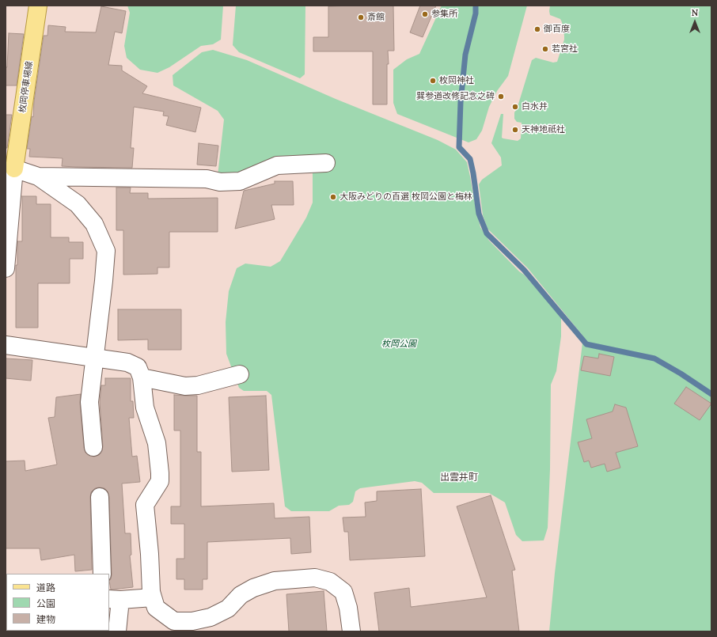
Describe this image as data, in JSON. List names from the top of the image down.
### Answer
{
  "streets": {
    "main road": ["枚岡停車場線"]
  },
  "districts": ["出雲井町"],
  "parks": ["枚岡公園"],
  "places": [
    "参集所",
    "斎館",
    "御百度",
    "若宮社",
    "枚岡神社",
    "巽参道改修記念之碑",
    "白水井",
    "天神地祇社",
    "大阪みどりの百選 枚岡公園と梅林"
  ],
  "legend": ["道路", "公園", "建物"],
  "north": "top"
}
